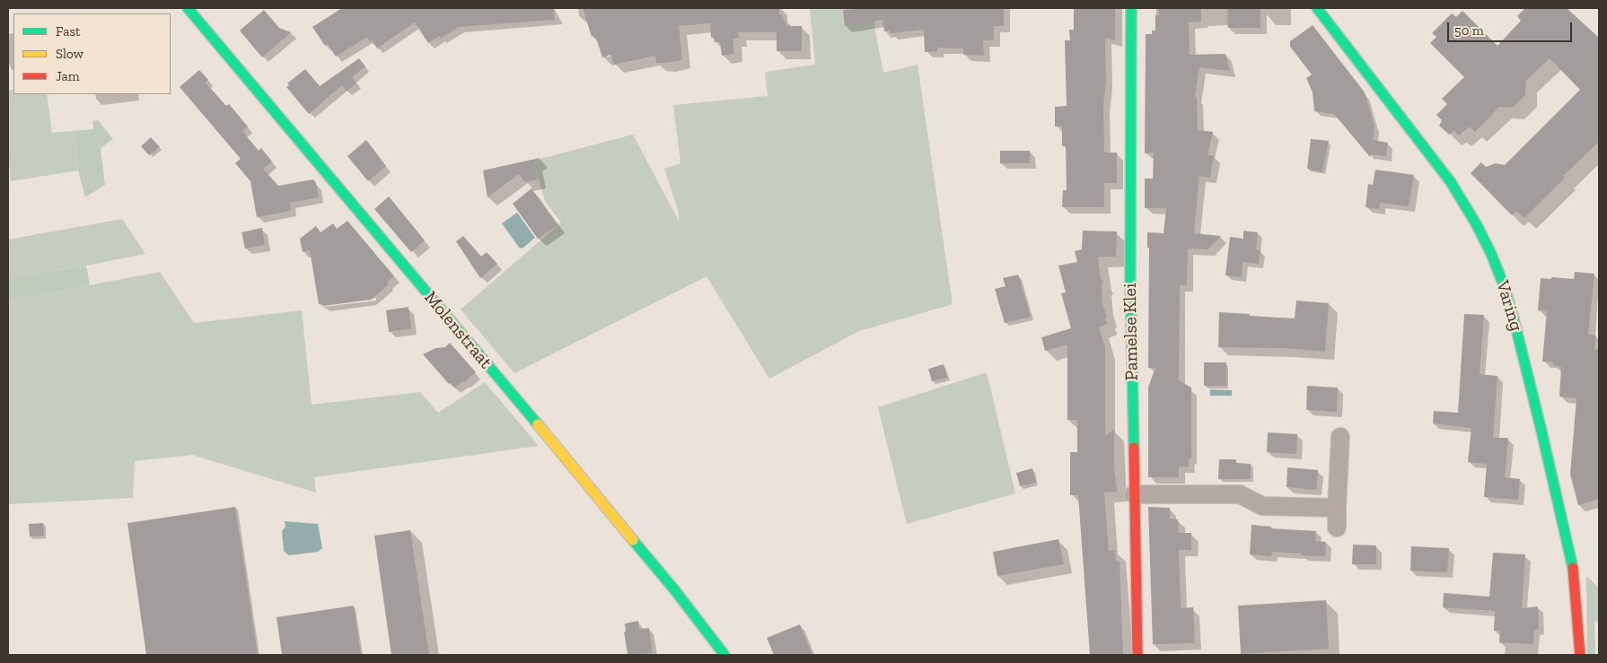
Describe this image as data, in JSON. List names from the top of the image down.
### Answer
{
  "streets": {
    "street": ["Varing", "Molenstraat", "Pamelse Klei"]
  },
  "legend": ["Fast", "Slow", "Jam"],
  "scale_bar": "50 m"
}
